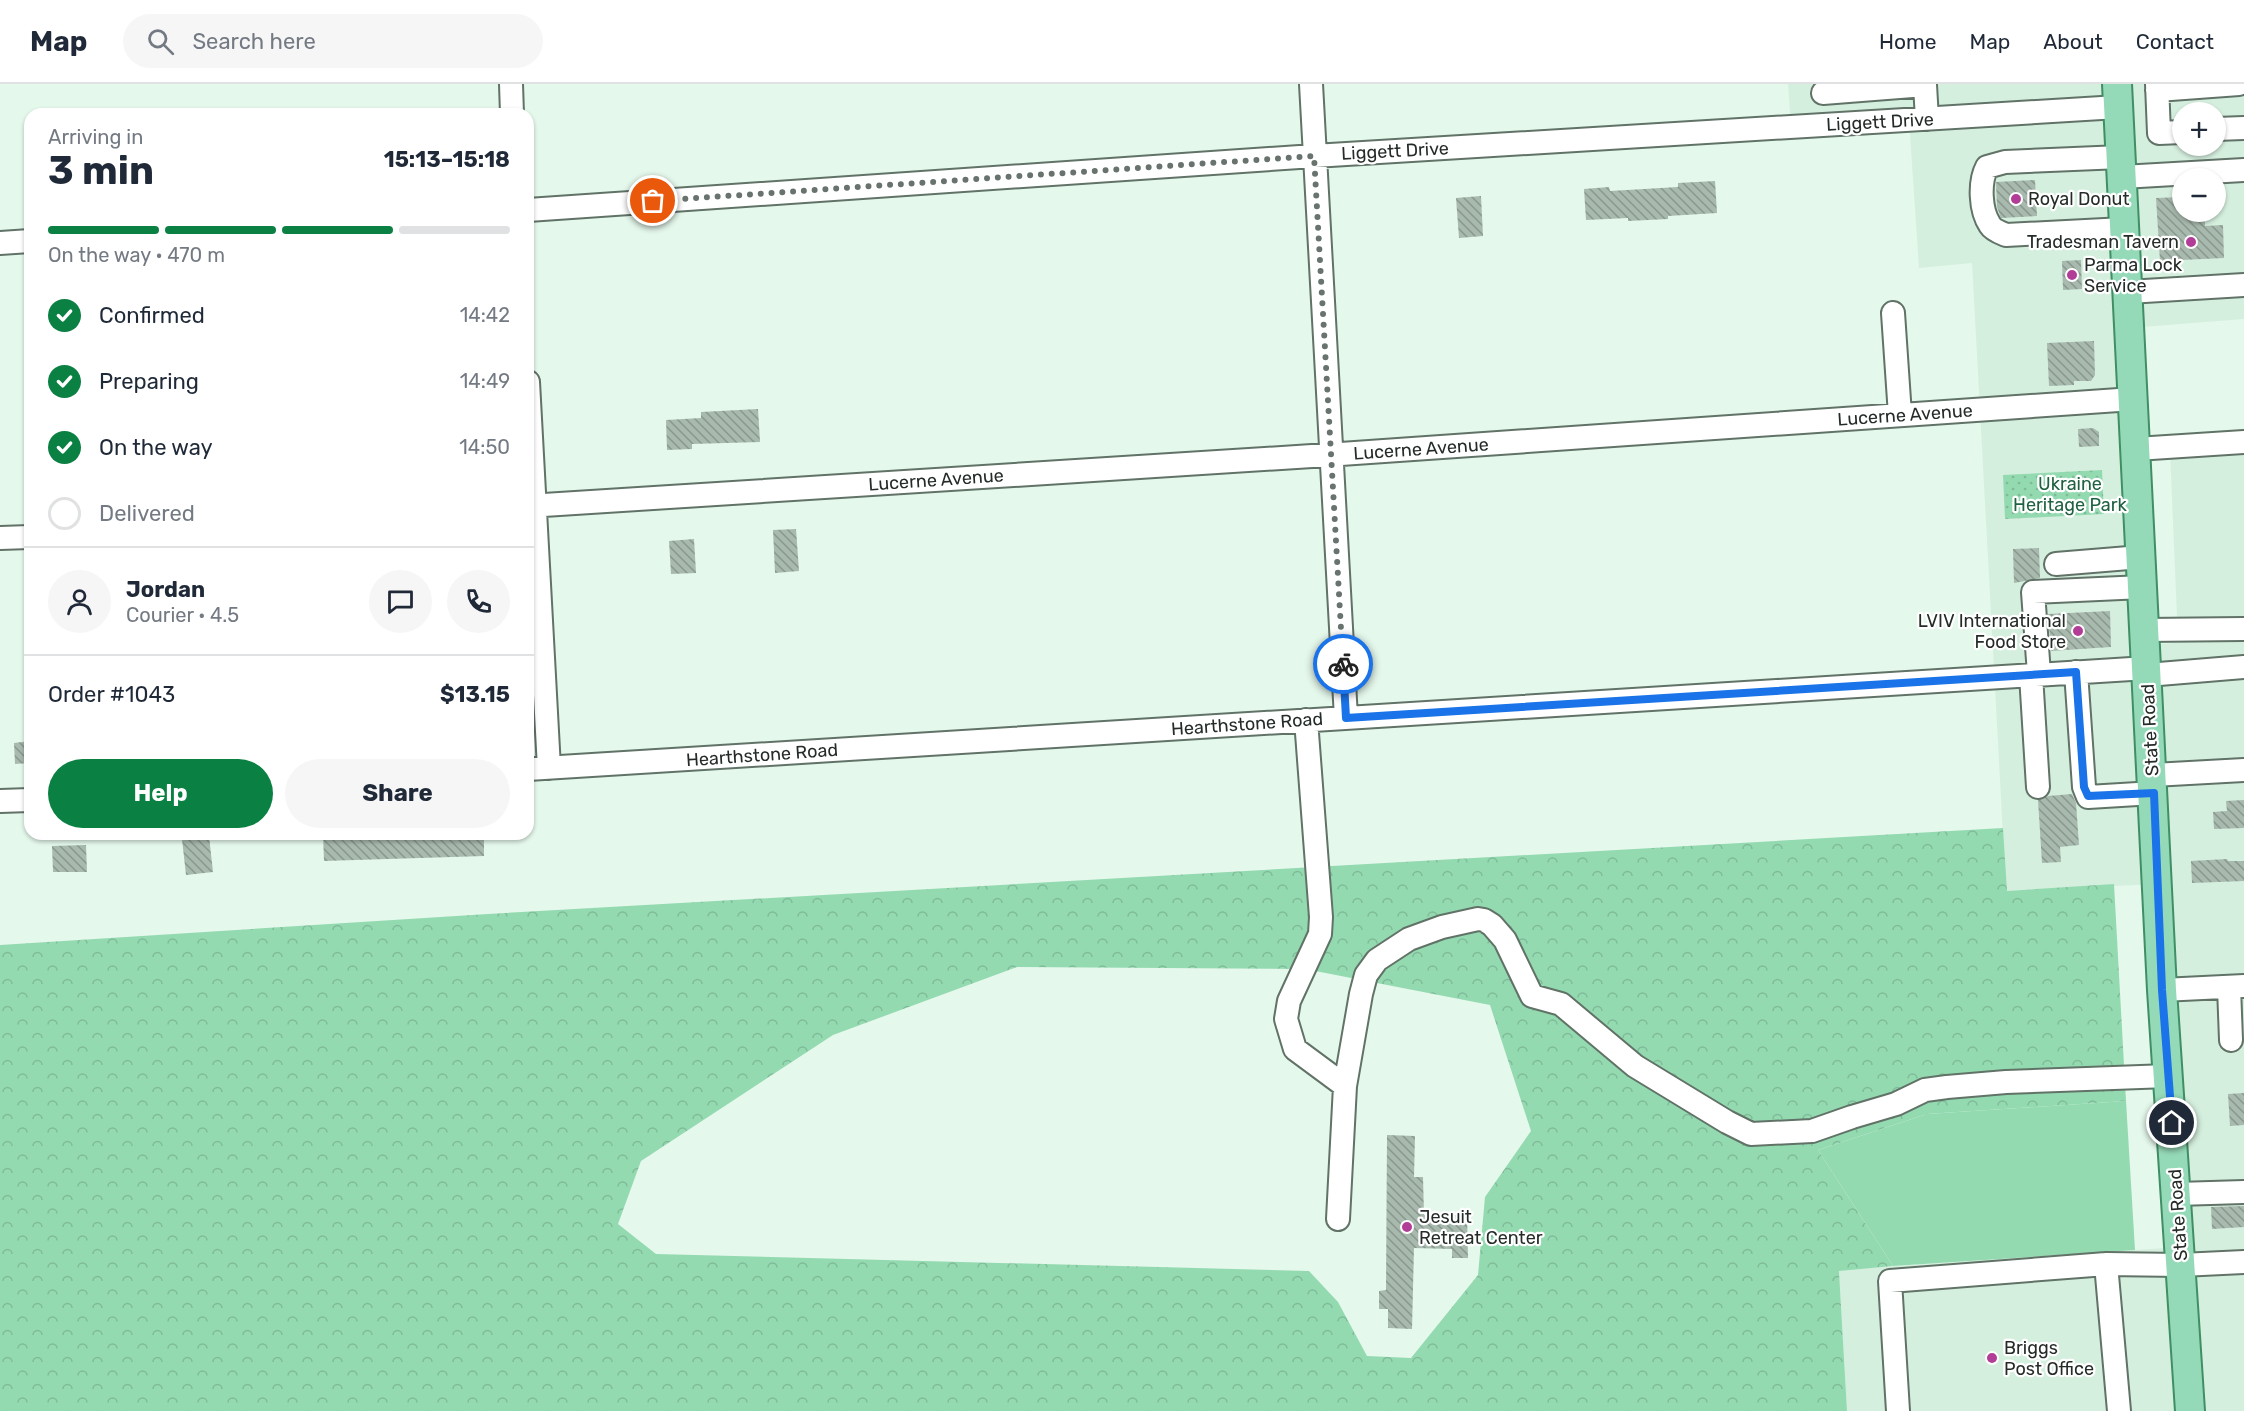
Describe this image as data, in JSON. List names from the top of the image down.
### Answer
{
  "streets": {
    "main road": ["State Road"],
    "street": ["Liggett Drive", "Lucerne Avenue", "Hearthstone Road"]
  },
  "crossings": [
    ["Liggett Drive", "State Road"],
    ["Lucerne Avenue", "State Road"],
    ["Hearthstone Road", "State Road"]
  ],
  "parks": ["Ukraine Heritage Park"],
  "places": [
    "Royal Donut",
    "Tradesman Tavern",
    "Parma Lock Service",
    "LVIV International Food Store",
    "Jesuit Retreat Center",
    "Briggs Post Office"
  ],
  "page": {
    "header": "Map",
    "search": "Search here",
    "nav": [
      "Home",
      "Map",
      "About",
      "Contact"
    ],
    "map_buttons": ["+", "−"],
    "heading": ["3 min", "Arriving in", "15:13–15:18"],
    "panel": [
      "Jordan",
      "Courier · 4.5",
      "Order #1043",
      "$13.15"
    ],
    "bar": "On the way · 470 m",
    "list": [
      ["Confirmed", "14:42"],
      ["Preparing", "14:49"],
      ["On the way", "14:50"],
      "Delivered"
    ],
    "buttons": ["Help", "Share"]
  }
}
